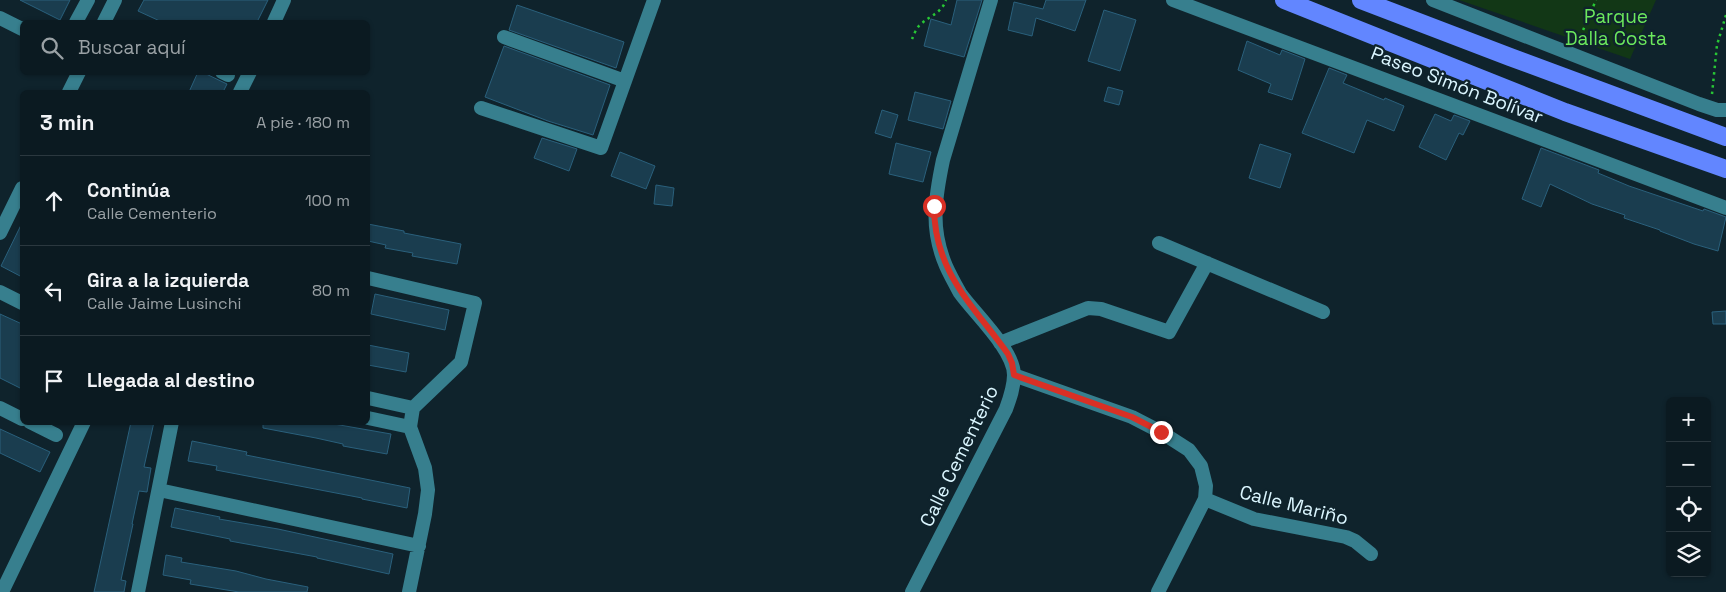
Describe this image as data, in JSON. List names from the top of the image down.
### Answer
{
  "streets": {
    "main road": ["Paseo Simón Bolívar"],
    "street": ["Calle Cementerio", "Calle Mariño"]
  },
  "parks": ["Parque Dalla Costa"],
  "page": {
    "search": "Buscar aquí",
    "heading": ["3 min", "A pie · 180 m"],
    "list": [
      ["Continúa", "Calle Cementerio", "100 m"],
      ["Gira a la izquierda", "Calle Jaime Lusinchi", "80 m"],
      "Llegada al destino"
    ],
    "map_buttons": ["+", "−"]
  }
}
